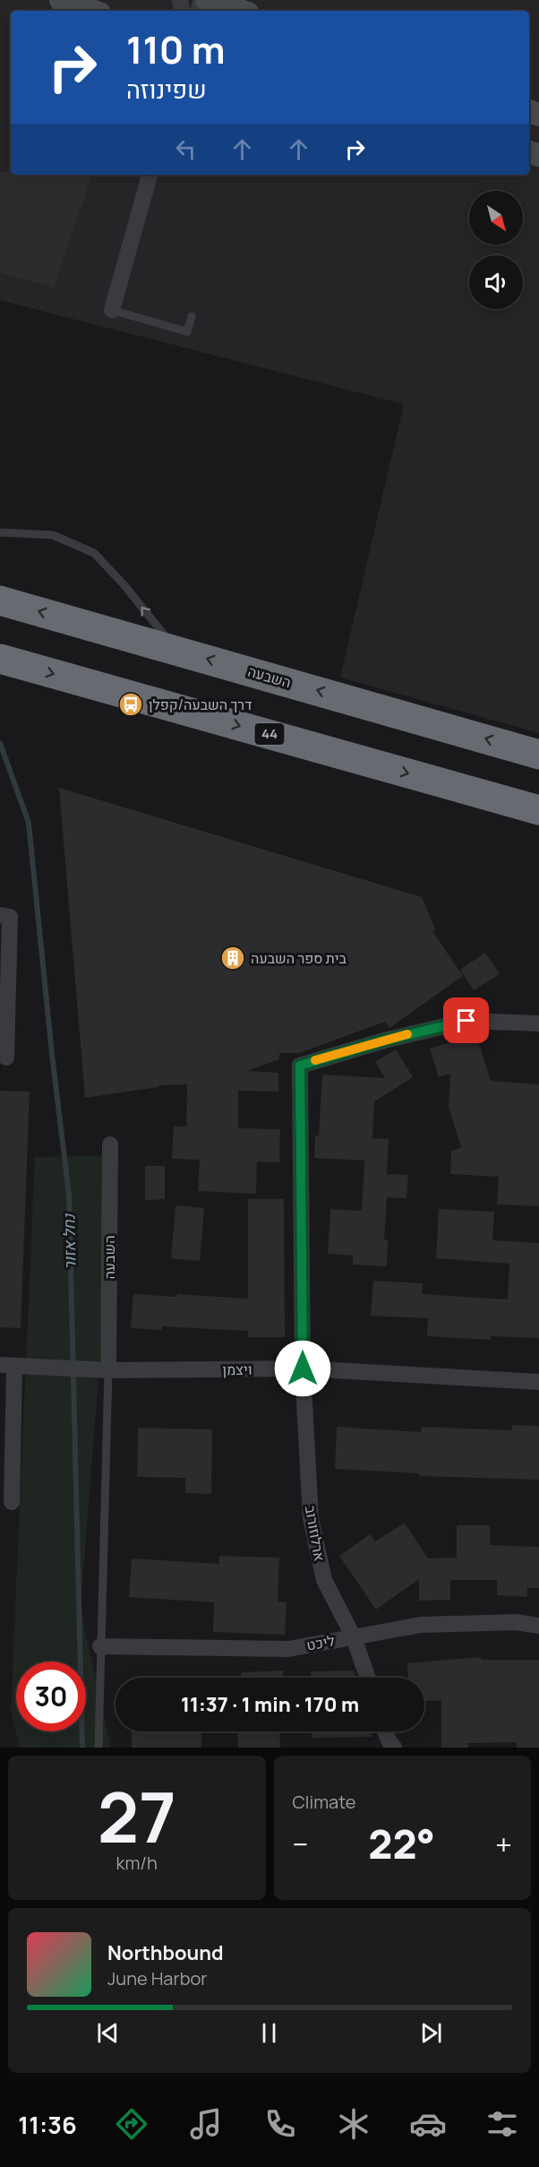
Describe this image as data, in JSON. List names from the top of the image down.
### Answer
{
  "streets": {
    "highway": ["השבעה", "44"],
    "street": ["ויצמן", "ארלוזורוב", "ליכט"]
  },
  "crossings": [
    ["השבעה", "ויצמן"],
    ["ויצמן", "ארלוזורוב"],
    ["ארלוזורוב", "ליכט"]
  ],
  "water": ["נחל אזור"],
  "places": {
    "bus stop": ["דרך השבעה/קפלן"],
    "building": ["בית ספר השבעה"]
  },
  "north": "bottom right",
  "page": {
    "turn": ["110 m", "שפינוזה"],
    "limit": "30",
    "trip": "11:37 · 1 min · 170 m",
    "tile": [
      ["27", "km/h"],
      "Climate"
    ],
    "heat": ["−", "22°", "+"],
    "song": ["Northbound", "June Harbor"],
    "tabs": "11:36"
  }
}
